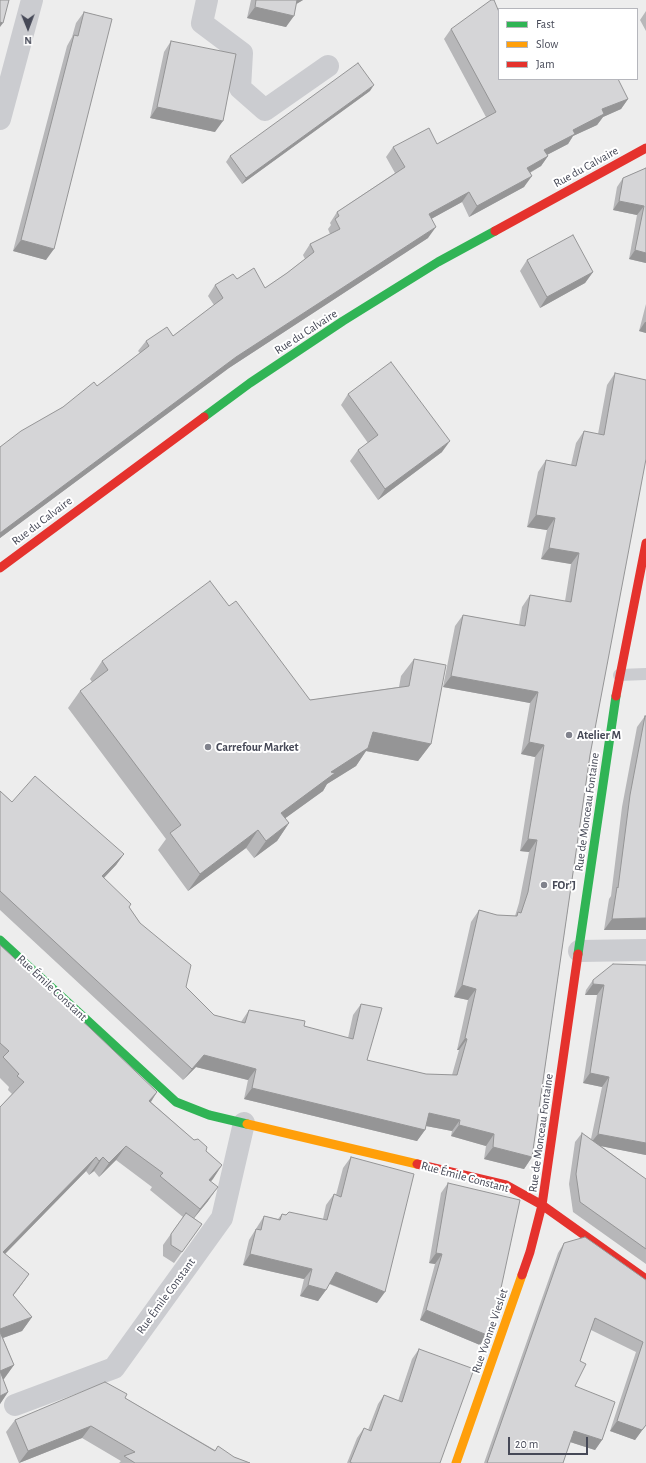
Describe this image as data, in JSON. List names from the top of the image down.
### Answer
{
  "streets": {
    "street": [
      "Rue du Calvaire",
      "Rue de Monceau Fontaine",
      "Rue Émile Constant",
      "Rue Yvonne Vieslet"
    ]
  },
  "crossings": [
    ["Rue de Monceau Fontaine", "Rue Émile Constant"],
    ["Rue de Monceau Fontaine", "Rue Yvonne Vieslet"],
    ["Rue Émile Constant", "Rue Yvonne Vieslet"]
  ],
  "places": ["Atelier M", "Carrefour Market", "FOr'J"],
  "legend": ["Fast", "Slow", "Jam"],
  "scale_bar": "20 m",
  "north": "bottom"
}
